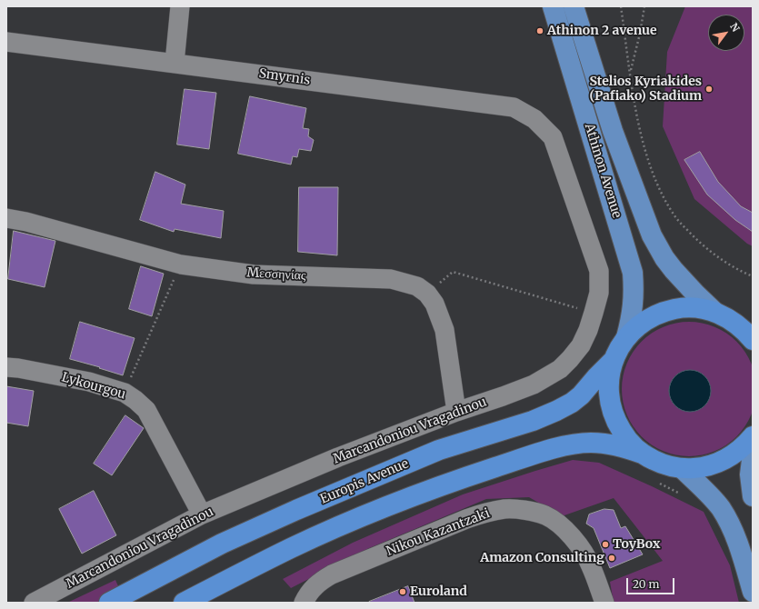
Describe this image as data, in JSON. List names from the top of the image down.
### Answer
{
  "streets": {
    "highway": ["Europis Avenue"],
    "main road": ["Athinon Avenue"],
    "street": [
      "Smyrnis",
      "Μεσσηνίας",
      "Lykourgou",
      "Marcandoniou Vragadinou",
      "Nikou Kazantzaki"
    ]
  },
  "crossings": [
    ["Smyrnis", "Marcandoniou Vragadinou"],
    ["Μεσσηνίας", "Marcandoniou Vragadinou"],
    ["Lykourgou", "Marcandoniou Vragadinou"]
  ],
  "places": [
    "Athinon 2 avenue",
    "Stelios Kyriakides (Pafiako) Stadium",
    "ToyBox",
    "Amazon Consulting",
    "Euroland"
  ],
  "scale_bar": "20 m",
  "north": "top right"
}
